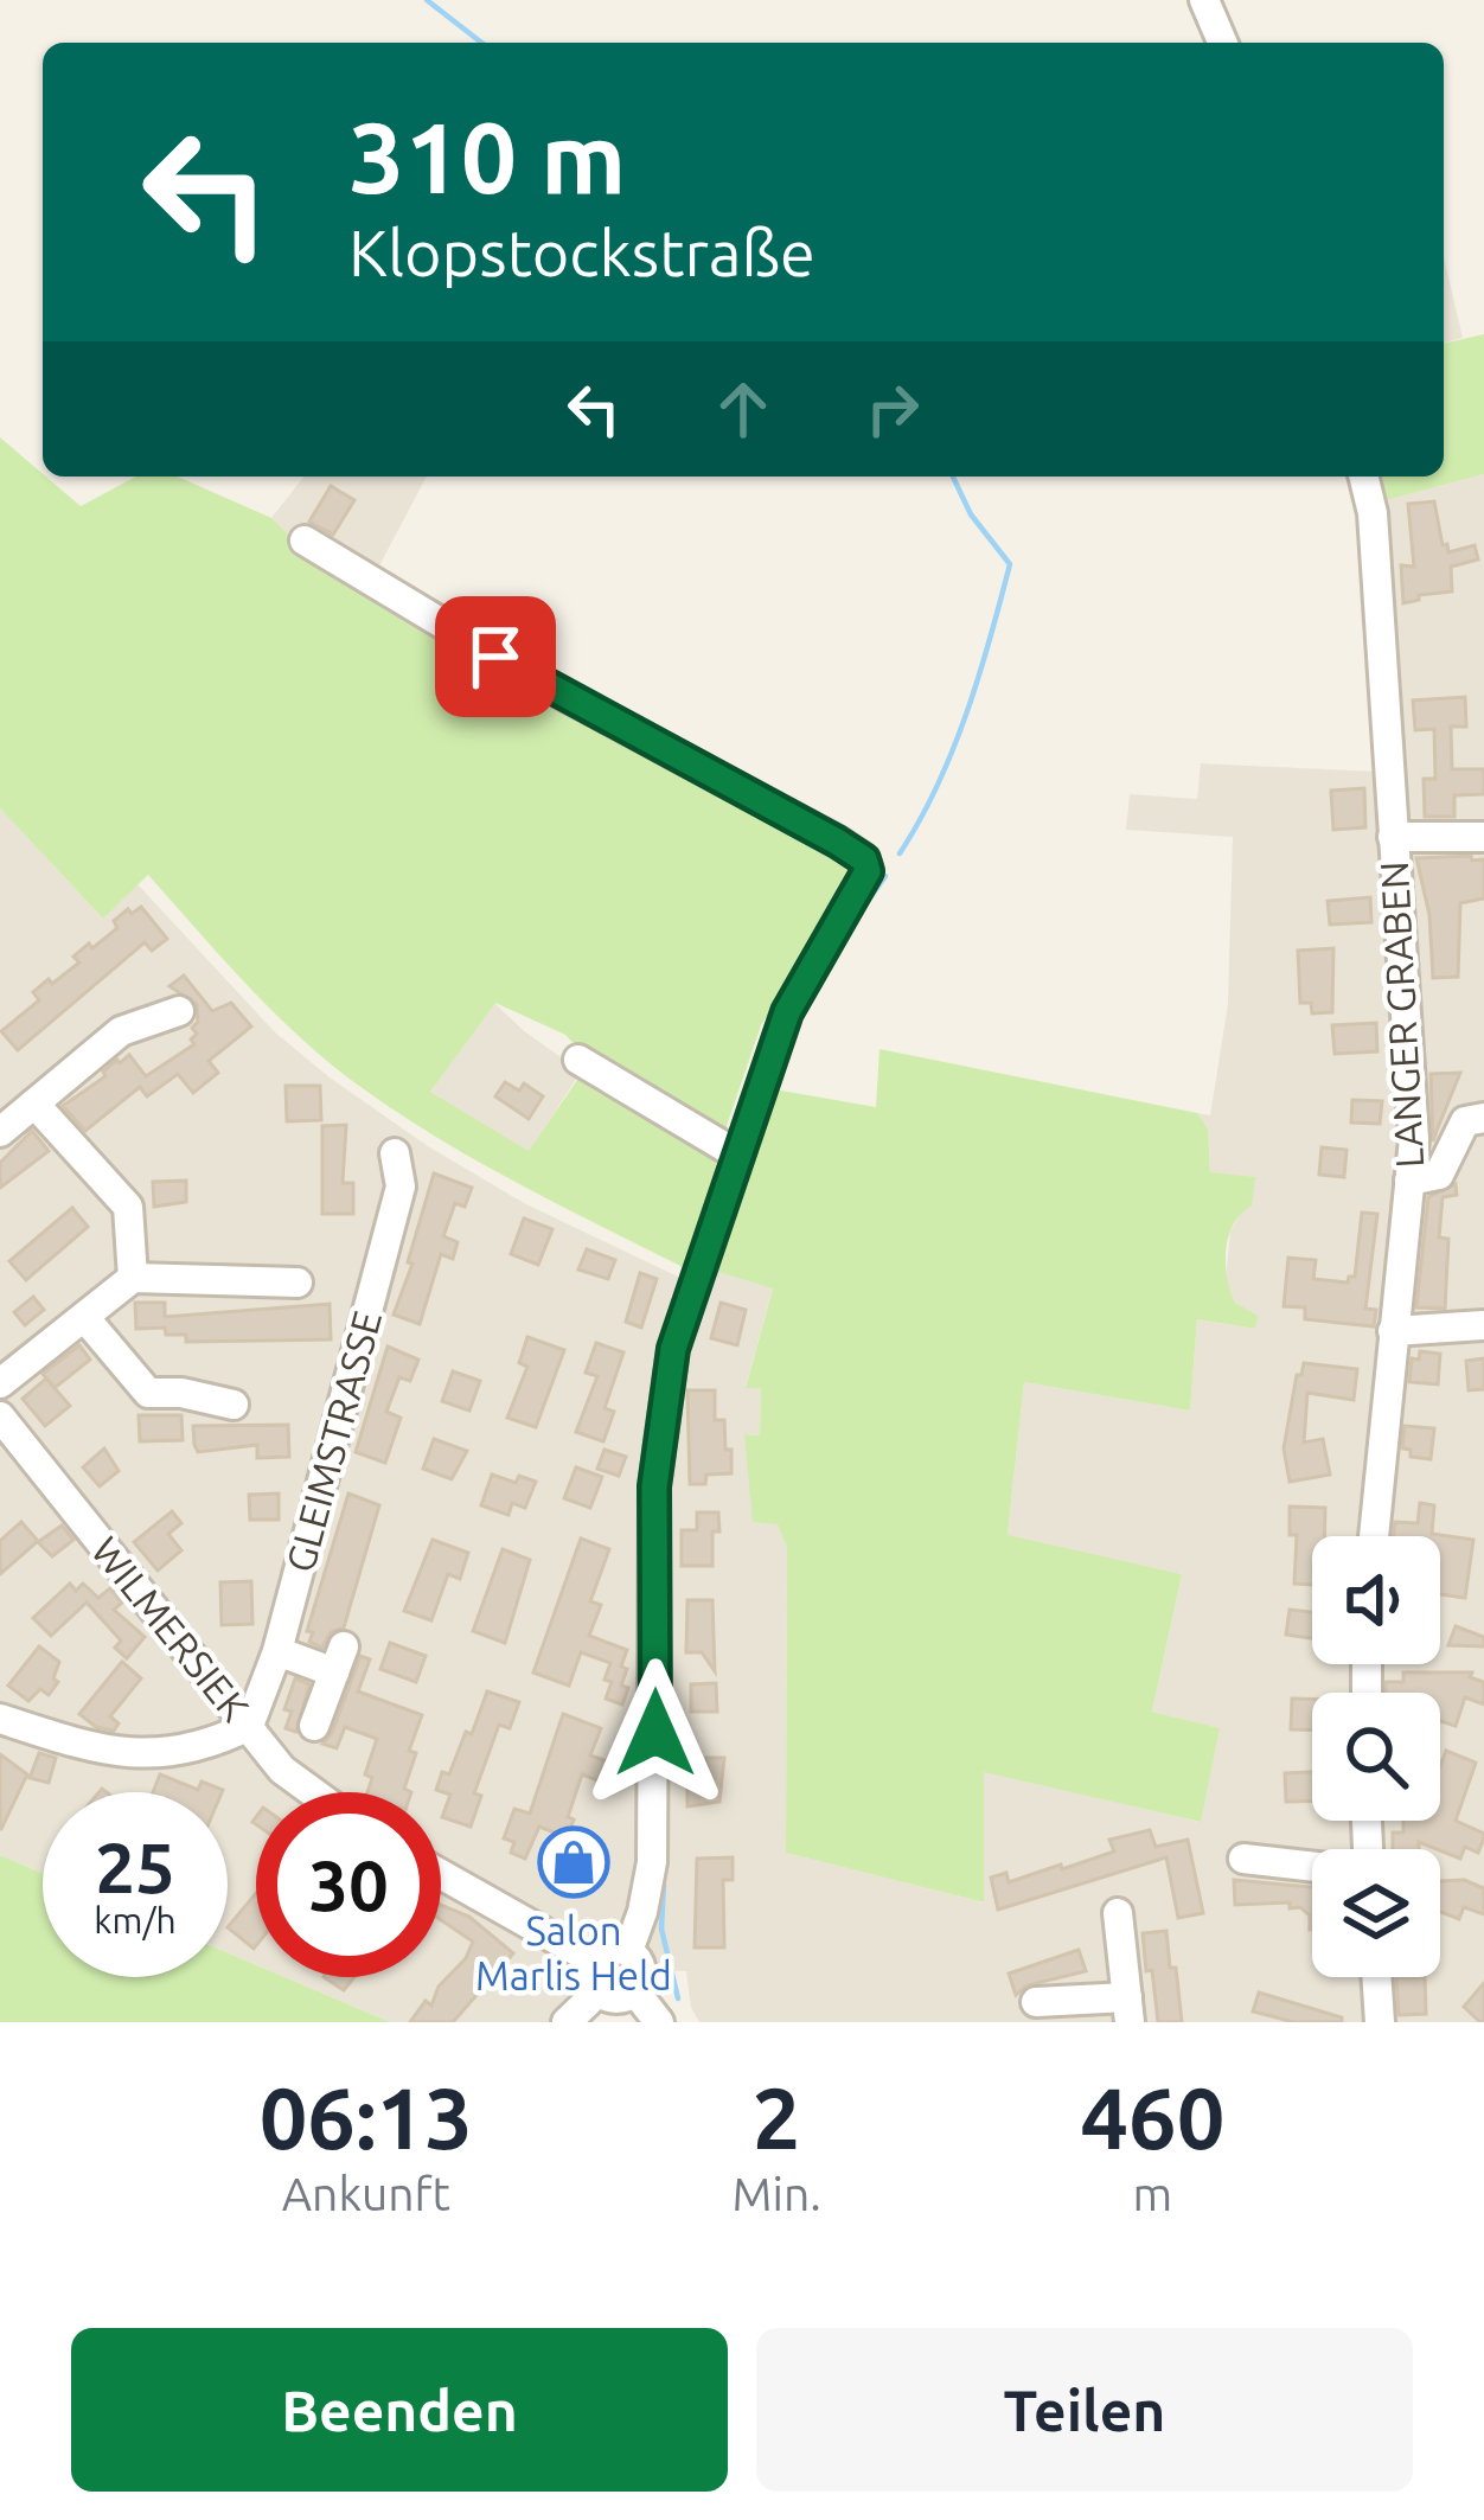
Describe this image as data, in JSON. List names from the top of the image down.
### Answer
{
  "streets": {
    "street": ["LANGER GRABEN", "GLEIMSTRASSE", "WILMERSIEK"]
  },
  "crossings": [
    ["GLEIMSTRASSE", "WILMERSIEK"]
  ],
  "places": {
    "shop": ["Salon Marlis Held"]
  },
  "page": {
    "turn": ["310 m", "Klopstockstraße"],
    "speed": "25 km/h",
    "limit": "30",
    "eta": [
      "06:13",
      "Ankunft",
      "2",
      "Min.",
      "460",
      "m"
    ],
    "buttons": ["Beenden", "Teilen"]
  }
}
